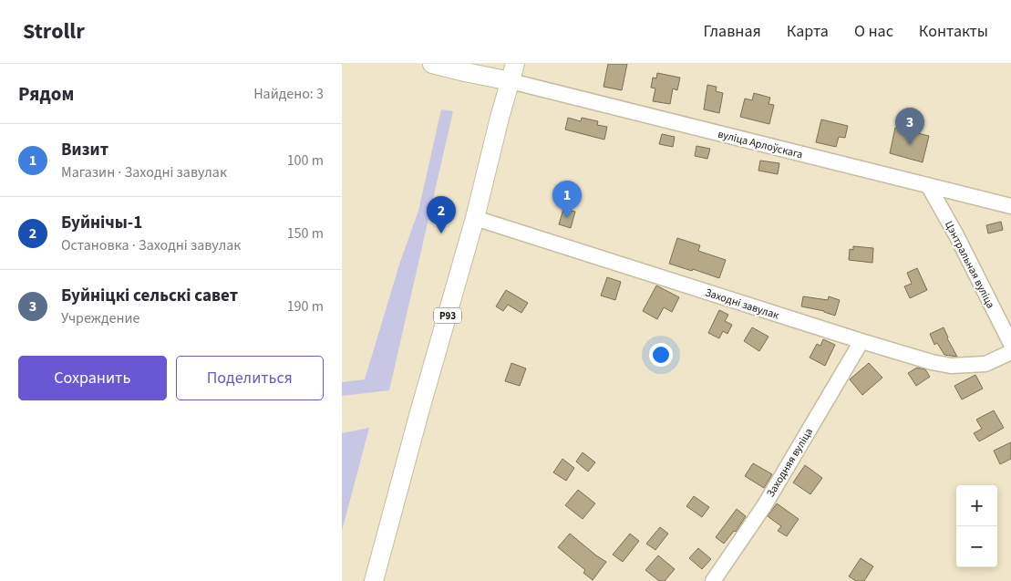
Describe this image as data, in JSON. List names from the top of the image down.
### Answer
{
  "streets": {
    "main road": ["Р93"],
    "street": [
      "вуліца Арлоўскага",
      "Цэнтральная вуліца",
      "Заходні завулак",
      "Заходняя вуліца"
    ]
  },
  "crossings": [
    ["вуліца Арлоўскага", "Цэнтральная вуліца"],
    ["вуліца Арлоўскага", "Р93"],
    ["Заходні завулак", "Р93"],
    ["Заходні завулак", "Заходняя вуліца"]
  ],
  "page": {
    "header": "Strollr",
    "nav": [
      "Главная",
      "Карта",
      "О нас",
      "Контакты"
    ],
    "heading": ["Рядом", "Найдено: 3"],
    "pins": ["3", "1", "2"],
    "list": [
      {
        "mark": "1",
        "name": "Визит",
        "note": "Магазин · Заходні завулак",
        "value": "100 m"
      },
      {
        "mark": "2",
        "name": "Буйнічы-1",
        "note": "Остановка · Заходні завулак",
        "value": "150 m"
      },
      {
        "mark": "3",
        "name": "Буйніцкі сельскі савет",
        "note": "Учреждение",
        "value": "190 m"
      }
    ],
    "buttons": ["Сохранить", "Поделиться"],
    "map_buttons": ["+", "−"]
  }
}
